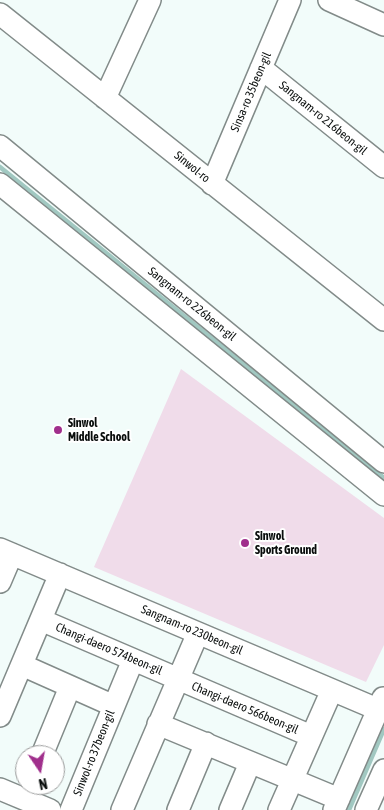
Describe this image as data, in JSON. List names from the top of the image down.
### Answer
{
  "streets": {
    "street": [
      "Sinsa-ro 35beon-gil",
      "Sangnam-ro 216beon-gil",
      "Sinwol-ro",
      "Sangnam-ro 226beon-gil",
      "Sangnam-ro 230beon-gil",
      "Changi-daero 574beon-gil",
      "Changi-daero 566beon-gil",
      "Sinwol-ro 37beon-gil"
    ]
  },
  "crossings": [
    ["Sinsa-ro 35beon-gil", "Sangnam-ro 216beon-gil"],
    ["Sinsa-ro 35beon-gil", "Sinwol-ro"],
    ["Sangnam-ro 230beon-gil", "Changi-daero 574beon-gil"],
    ["Sangnam-ro 230beon-gil", "Changi-daero 566beon-gil"],
    ["Changi-daero 574beon-gil", "Changi-daero 566beon-gil"]
  ],
  "places": ["Sinwol Middle School", "Sinwol Sports Ground"],
  "north": "bottom"
}
